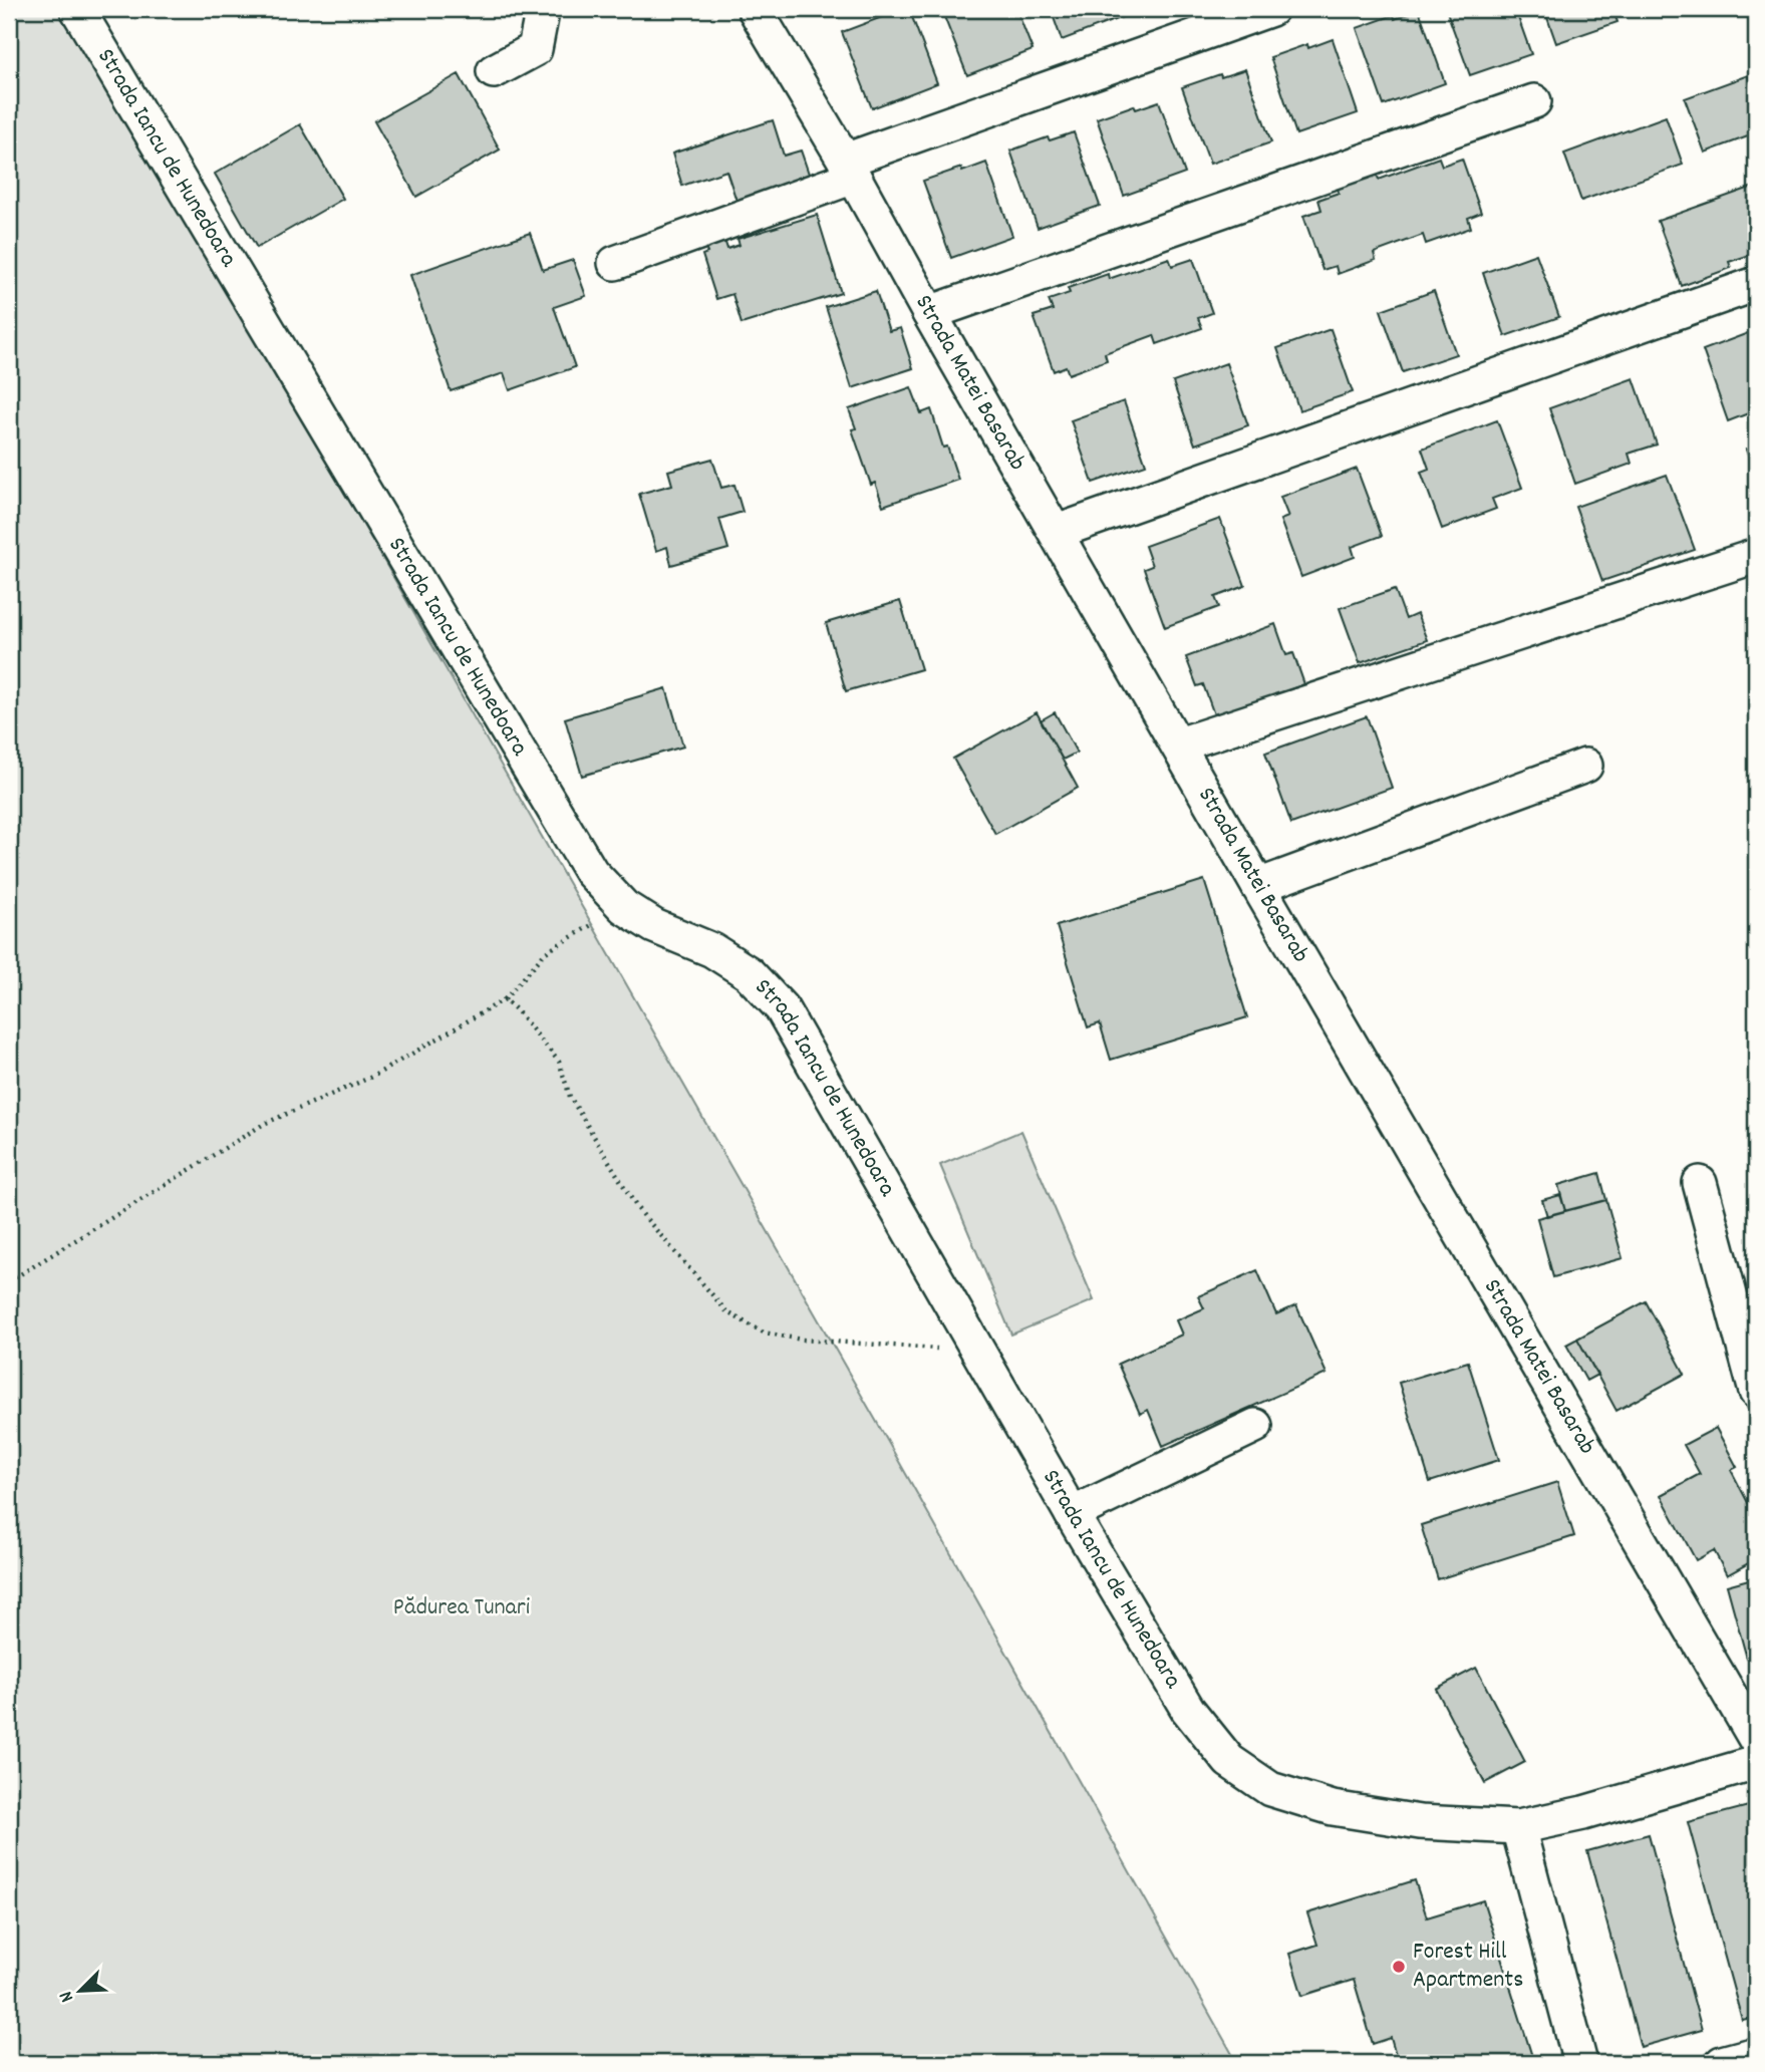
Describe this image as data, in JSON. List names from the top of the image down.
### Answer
{
  "streets": {
    "street": ["Strada Iancu de Hunedoara", "Strada Matei Basarab"]
  },
  "parks": ["Pădurea Tunari"],
  "places": ["Forest Hill Apartments"],
  "north": "bottom left"
}
